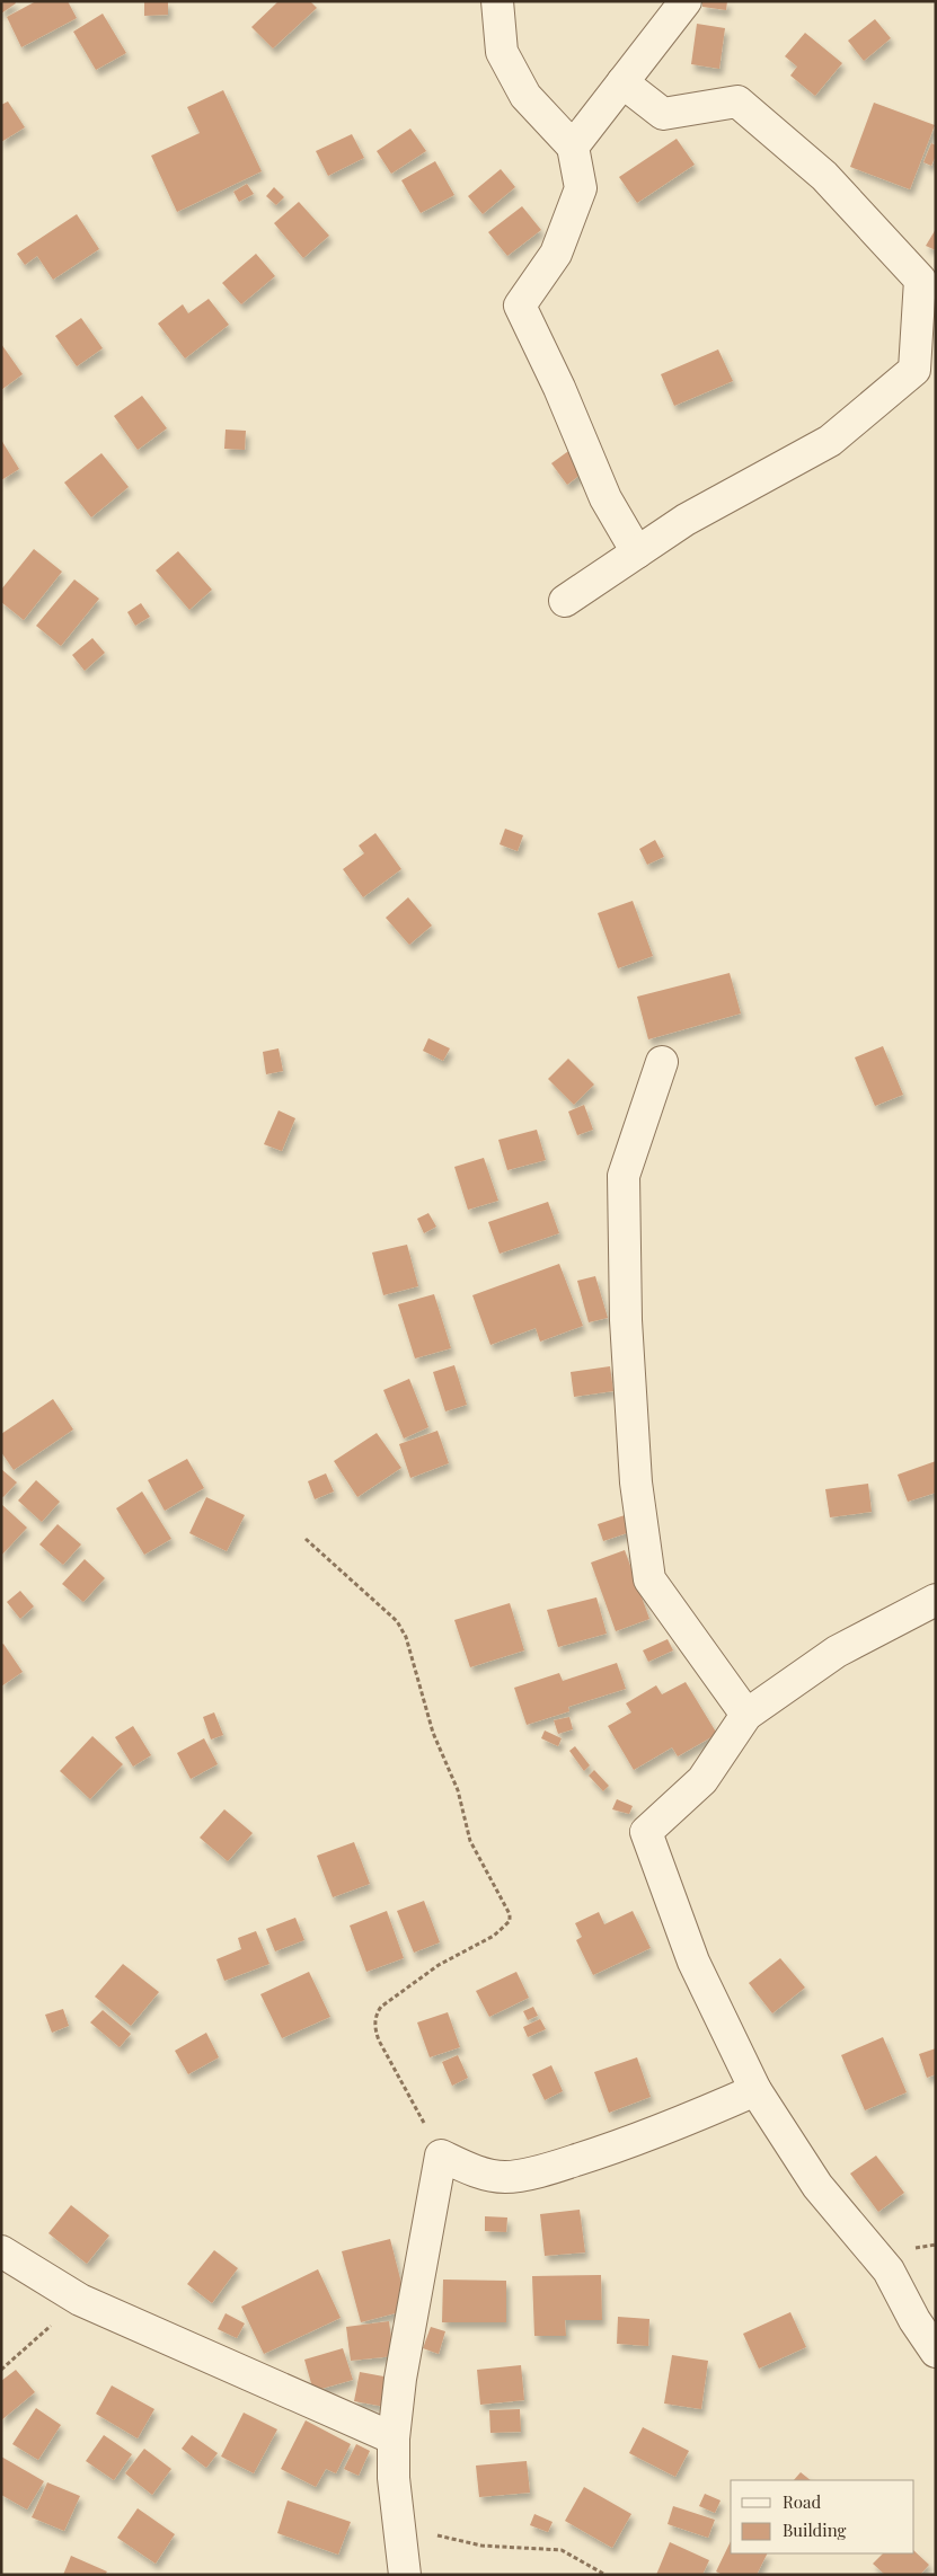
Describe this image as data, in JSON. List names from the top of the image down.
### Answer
{
  "legend": ["Road", "Building"]
}
